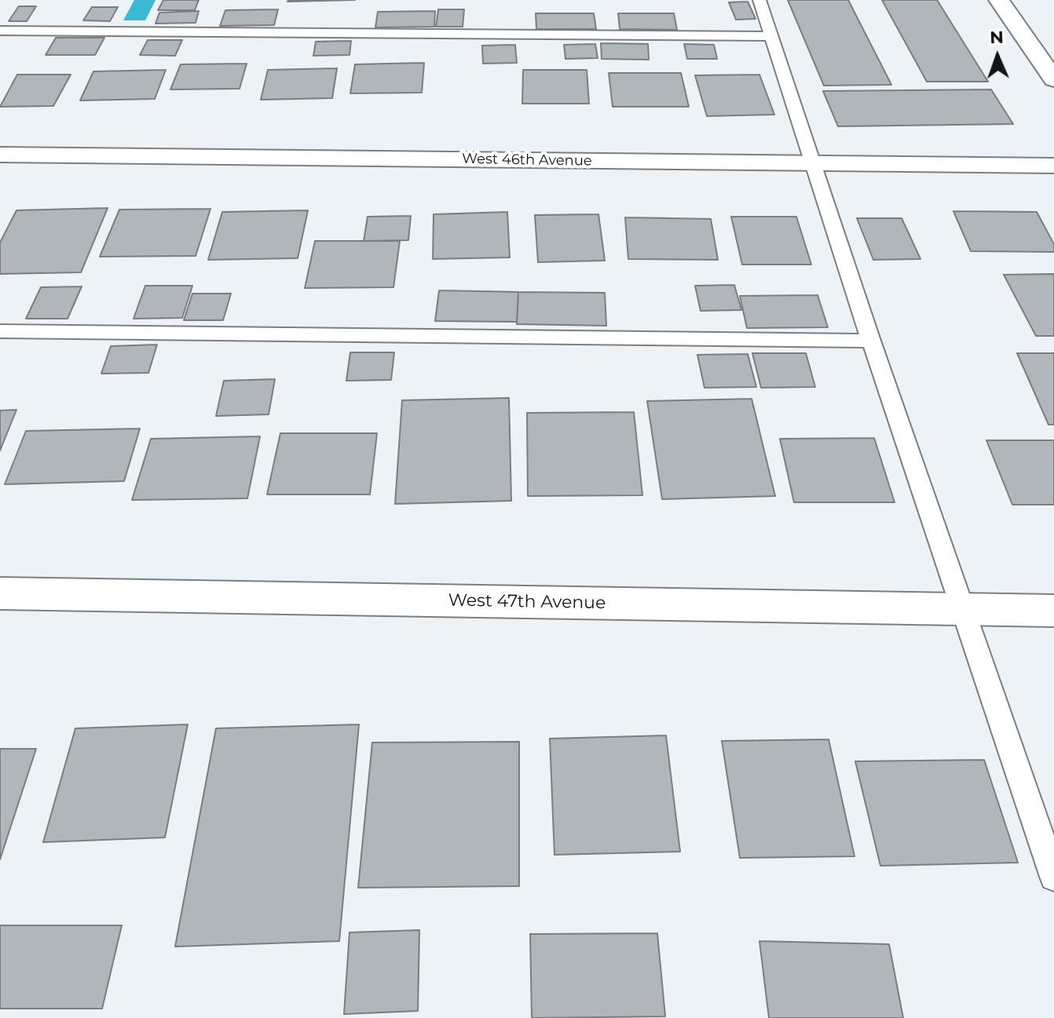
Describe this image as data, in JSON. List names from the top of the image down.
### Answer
{
  "streets": {
    "street": ["West 46th Avenue", "West 47th Avenue"]
  },
  "north": "top"
}
